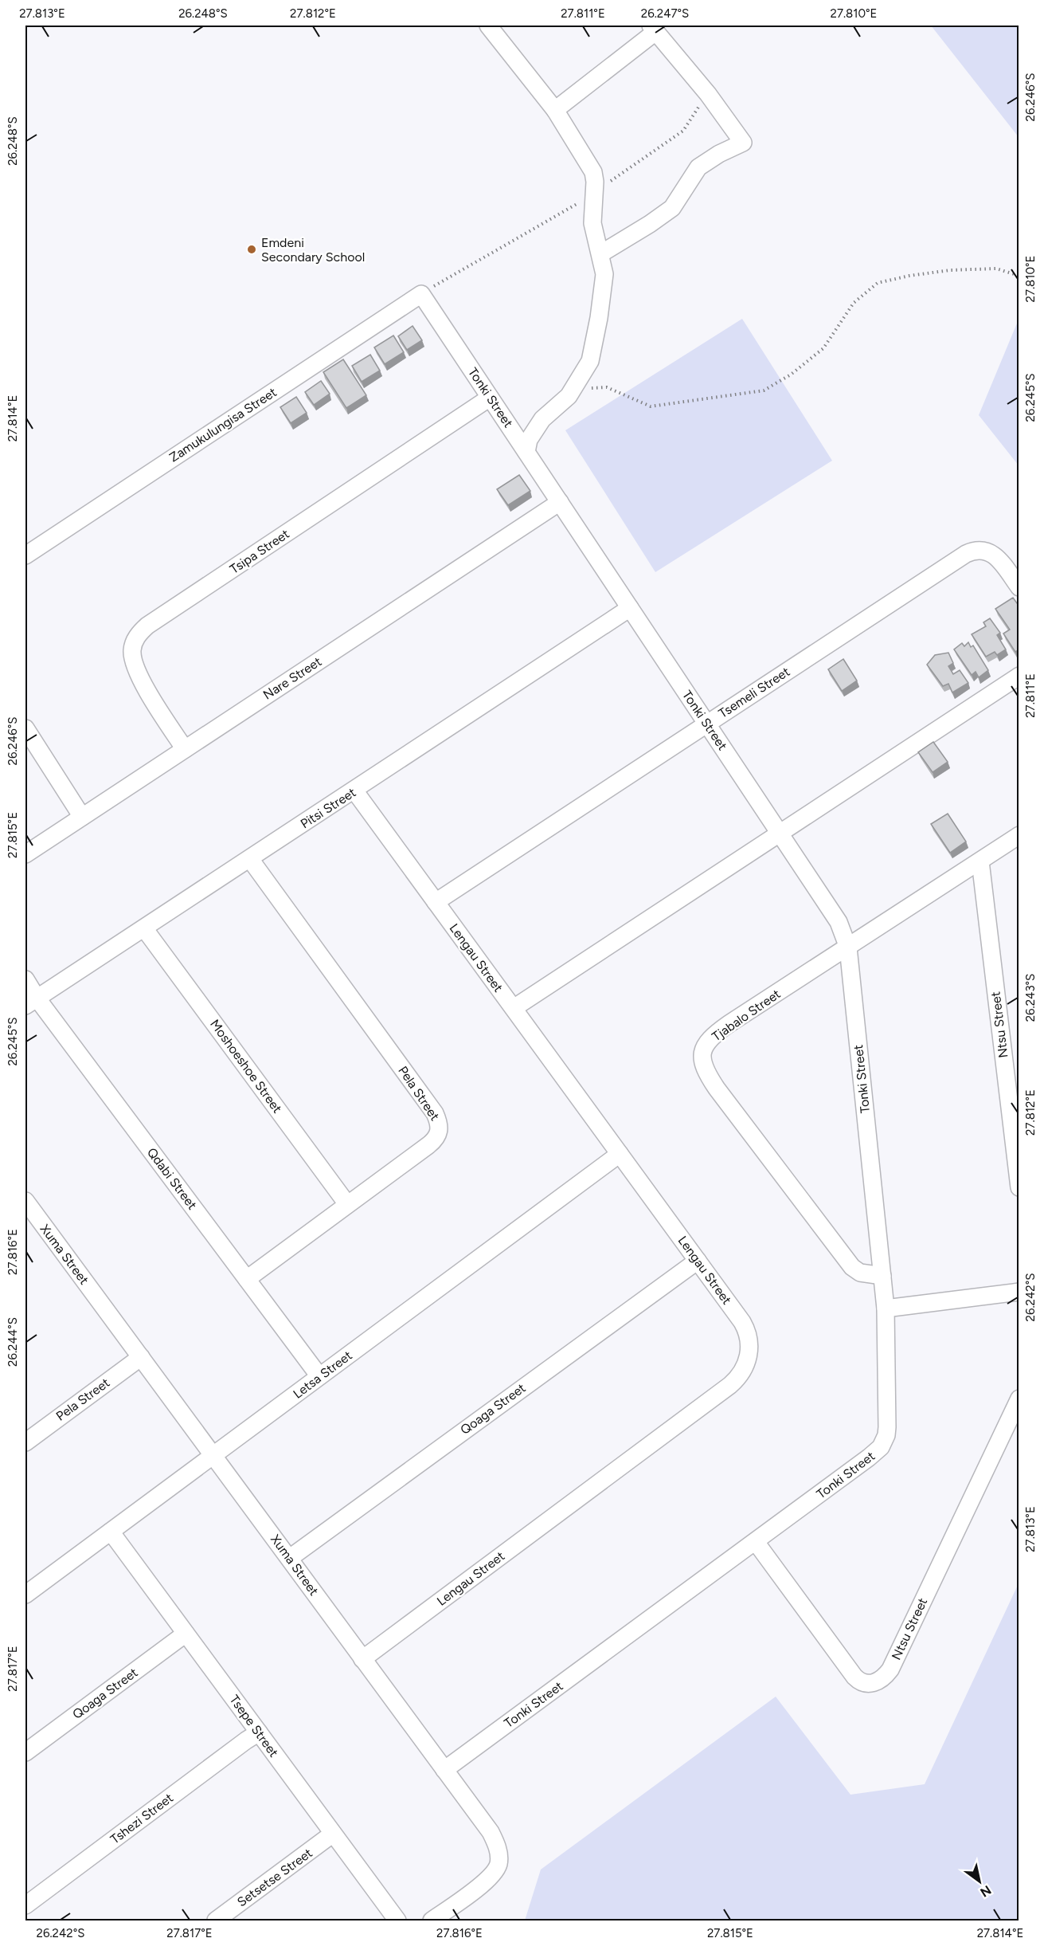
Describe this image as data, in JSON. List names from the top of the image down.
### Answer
{
  "streets": {
    "street": [
      "Tonki Street",
      "Zamukulungisa Street",
      "Tsipa Street",
      "Nare Street",
      "Tsemeli Street",
      "Pitsi Street",
      "Lengau Street",
      "Tjabalo Street",
      "Ntsu Street",
      "Moshoeshoe Street",
      "Pela Street",
      "Qdabi Street",
      "Xuma Street",
      "Letsa Street",
      "Qoaga Street",
      "Tsepe Street",
      "Tshezi Street",
      "Setsetse Street"
    ]
  },
  "crossings": [
    ["Tonki Street", "Zamukulungisa Street"],
    ["Tonki Street", "Tsipa Street"],
    ["Tonki Street", "Nare Street"],
    ["Tonki Street", "Tsemeli Street"],
    ["Tonki Street", "Pitsi Street"],
    ["Tonki Street", "Tjabalo Street"],
    ["Tonki Street", "Ntsu Street"],
    ["Tonki Street", "Xuma Street"],
    ["Tsipa Street", "Nare Street"],
    ["Tsemeli Street", "Lengau Street"],
    ["Pitsi Street", "Lengau Street"],
    ["Pitsi Street", "Moshoeshoe Street"],
    ["Pitsi Street", "Pela Street"],
    ["Pitsi Street", "Qdabi Street"],
    ["Lengau Street", "Xuma Street"],
    ["Lengau Street", "Letsa Street"],
    ["Lengau Street", "Qoaga Street"],
    ["Tjabalo Street", "Ntsu Street"],
    ["Moshoeshoe Street", "Pela Street"],
    ["Pela Street", "Qdabi Street"],
    ["Pela Street", "Xuma Street"],
    ["Qdabi Street", "Letsa Street"],
    ["Xuma Street", "Letsa Street"],
    ["Xuma Street", "Qoaga Street"],
    ["Letsa Street", "Tsepe Street"],
    ["Qoaga Street", "Tsepe Street"],
    ["Tsepe Street", "Tshezi Street"],
    ["Tsepe Street", "Setsetse Street"]
  ],
  "places": ["Emdeni Secondary School"],
  "north": "bottom right",
  "coordinates": [
    "27.813°E",
    "26.248°S",
    "27.812°E",
    "27.811°E",
    "26.247°S",
    "27.810°E",
    "26.246°S",
    "26.245°S",
    "27.814°E",
    "27.815°E",
    "26.243°S",
    "27.816°E",
    "26.242°S",
    "26.244°S",
    "27.817°E"
  ]
}
